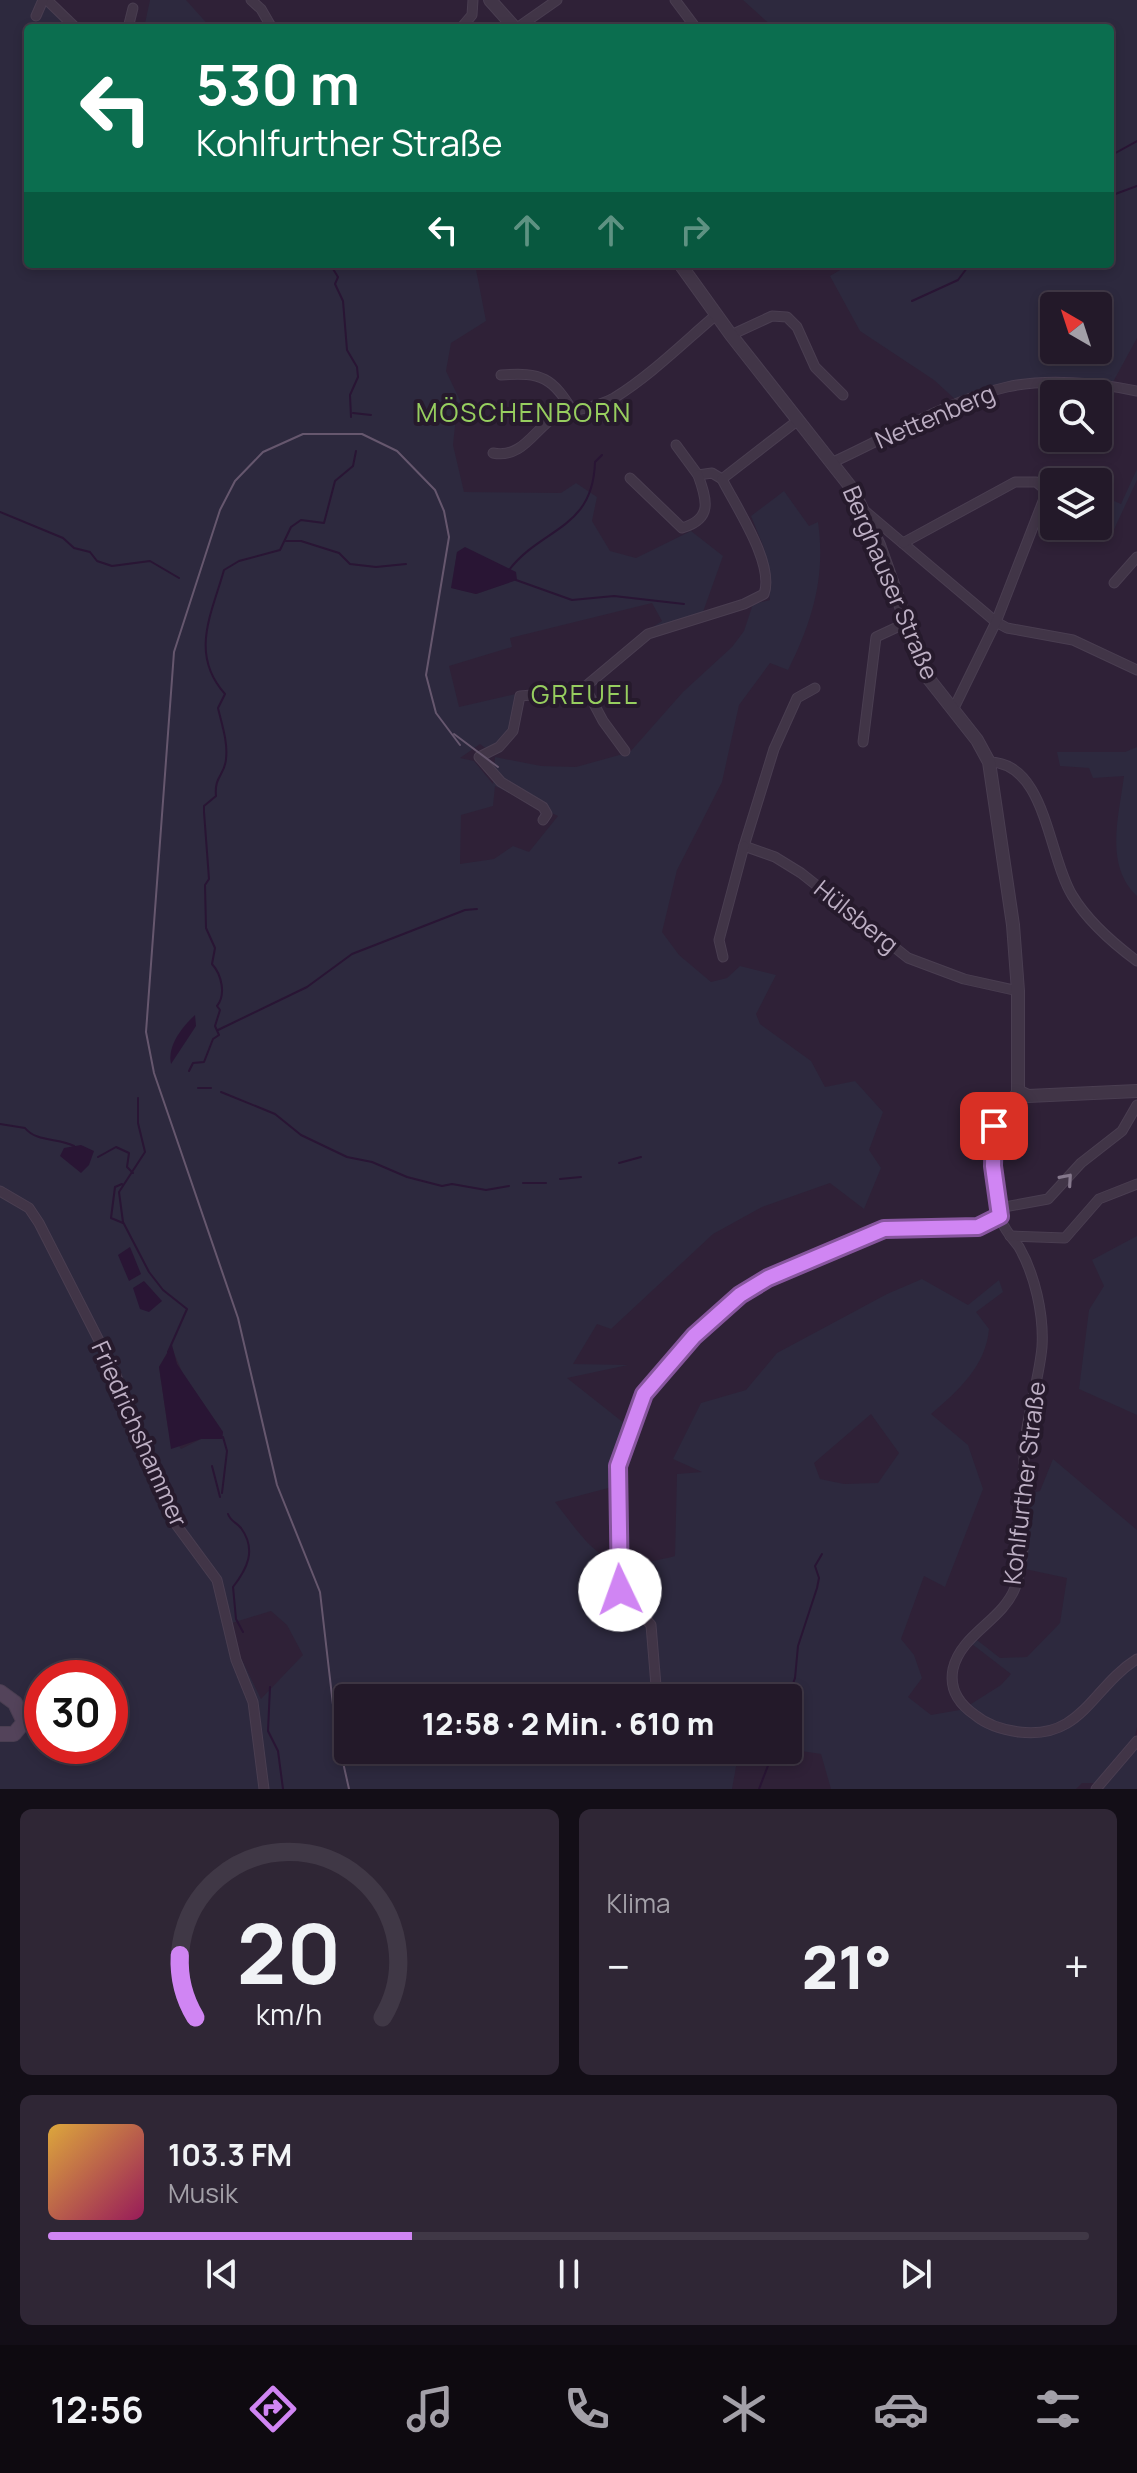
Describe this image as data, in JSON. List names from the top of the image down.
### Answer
{
  "streets": {
    "street": [
      "Nettenberg",
      "Berghauser Straße",
      "Hülsberg",
      "Friedrichshammer",
      "Kohlfurther Straße"
    ]
  },
  "crossings": [
    ["Nettenberg", "Berghauser Straße"],
    ["Berghauser Straße", "Hülsberg"],
    ["Berghauser Straße", "Kohlfurther Straße"]
  ],
  "districts": ["MÖSCHENBORN", "GREUEL"],
  "north": "top left",
  "page": {
    "turn": ["530 m", "Kohlfurther Straße"],
    "limit": "30",
    "trip": "12:58 · 2 Min. · 610 m",
    "tile": "Klima",
    "heat": ["−", "21°", "+"],
    "song": ["103.3 FM", "Musik"],
    "tabs": "12:56",
    "gauge": ["20", "km/h"]
  }
}
